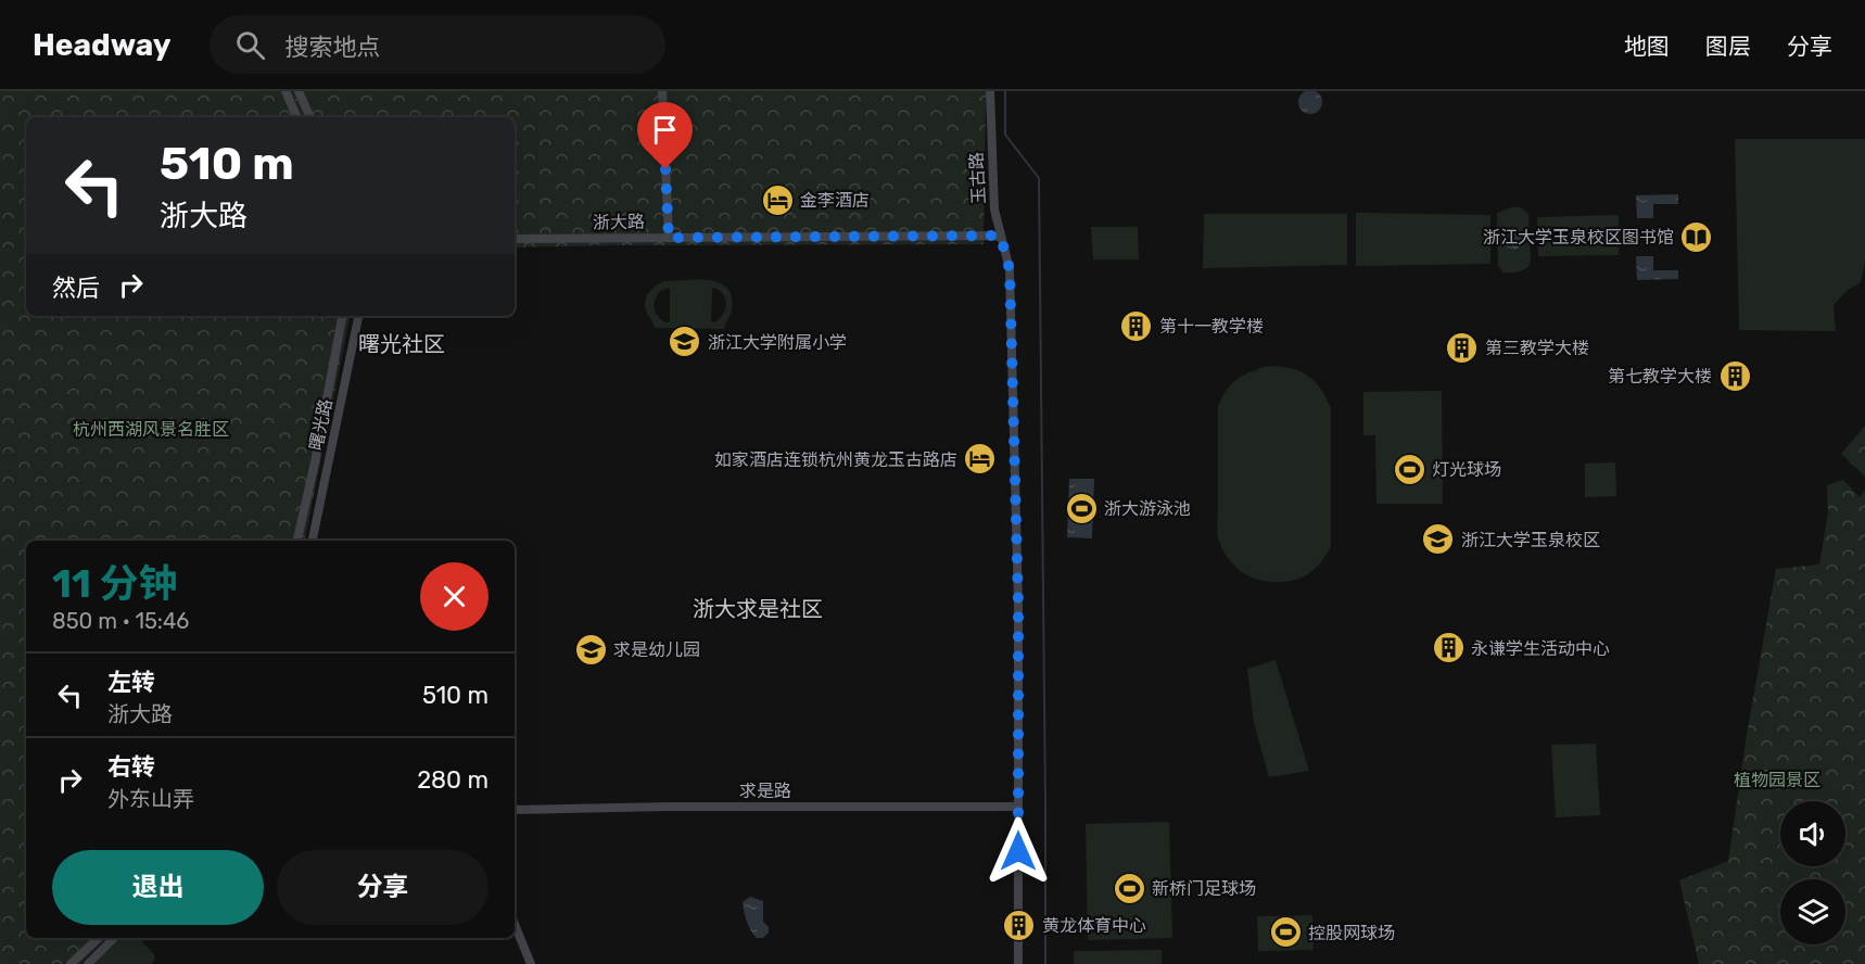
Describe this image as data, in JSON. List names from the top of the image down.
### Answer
{
  "streets": {
    "main road": [
      "玉古路",
      "浙大路",
      "曙光路",
      "求是路"
    ]
  },
  "crossings": [
    ["玉古路", "浙大路"],
    ["玉古路", "求是路"]
  ],
  "districts": ["曙光社区", "浙大求是社区"],
  "parks": ["杭州西湖风景名胜区", "植物园景区"],
  "places": {
    "hotel": ["金李酒店", "如家酒店连锁杭州黄龙玉古路店"],
    "library": ["浙江大学玉泉校区图书馆"],
    "building": [
      "第十一教学楼",
      "第三教学大楼",
      "第七教学大楼",
      "永谦学生活动中心",
      "黄龙体育中心"
    ],
    "school or university": ["浙江大学附属小学", "浙江大学玉泉校区", "求是幼儿园"],
    "sports": [
      "灯光球场",
      "浙大游泳池",
      "新桥门足球场",
      "控股网球场"
    ]
  },
  "page": {
    "header": "Headway",
    "search": "搜索地点",
    "nav": ["地图", "图层", "分享"],
    "turn": ["510 m", "浙大路"],
    "then": "然后",
    "heading": ["11 分钟", "850 m · 15:46"],
    "list": [
      {
        "name": "左转",
        "note": "浙大路",
        "value": "510 m"
      },
      {
        "name": "右转",
        "note": "外东山弄",
        "value": "280 m"
      }
    ],
    "buttons": ["退出", "分享"]
  }
}
